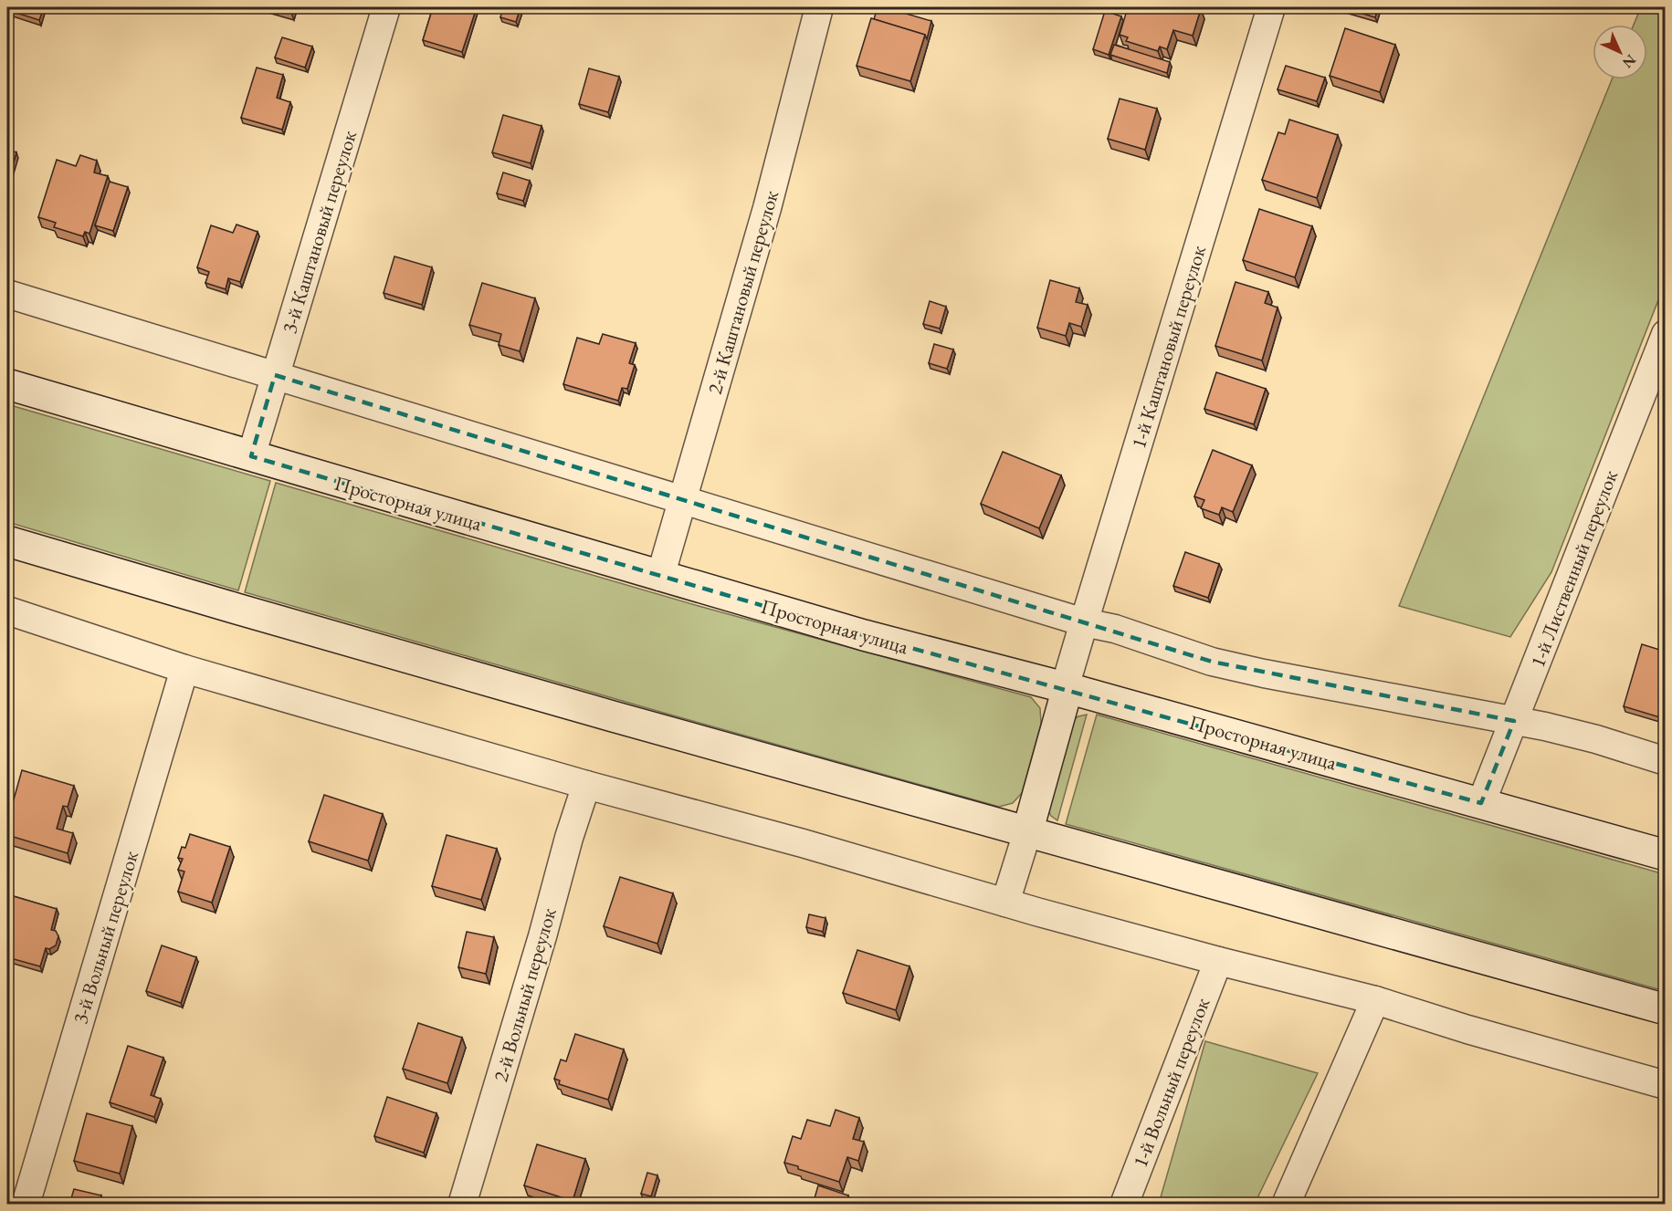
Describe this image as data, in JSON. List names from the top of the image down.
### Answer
{
  "streets": {
    "main road": ["Просторная улица"],
    "street": [
      "3-й Каштановый переулок",
      "2-й Каштановый переулок",
      "1-й Каштановый переулок",
      "1-й Лиственный переулок",
      "3-й Вольный переулок",
      "2-й Вольный переулок",
      "1-й Вольный переулок"
    ]
  },
  "crossings": [
    ["3-й Каштановый переулок", "Просторная улица"],
    ["2-й Каштановый переулок", "Просторная улица"],
    ["1-й Каштановый переулок", "Просторная улица"],
    ["Просторная улица", "1-й Лиственный переулок"]
  ],
  "north": "bottom right"
}
